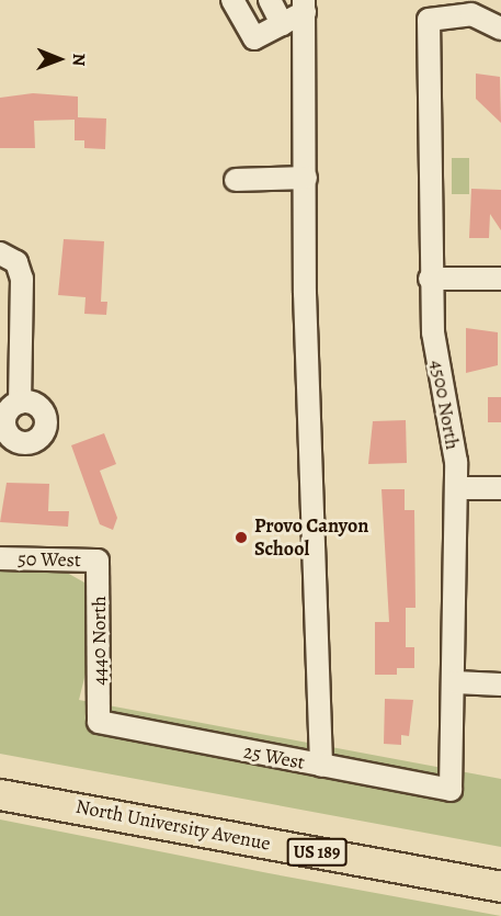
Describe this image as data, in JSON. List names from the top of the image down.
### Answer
{
  "streets": {
    "highway": ["North University Avenue", "US 189"],
    "street": [
      "4500 North",
      "50 West",
      "4440 North",
      "25 West"
    ]
  },
  "crossings": [
    ["4500 North", "25 West"],
    ["50 West", "4440 North"],
    ["4440 North", "25 West"]
  ],
  "places": ["Provo Canyon School"],
  "north": "right"
}
